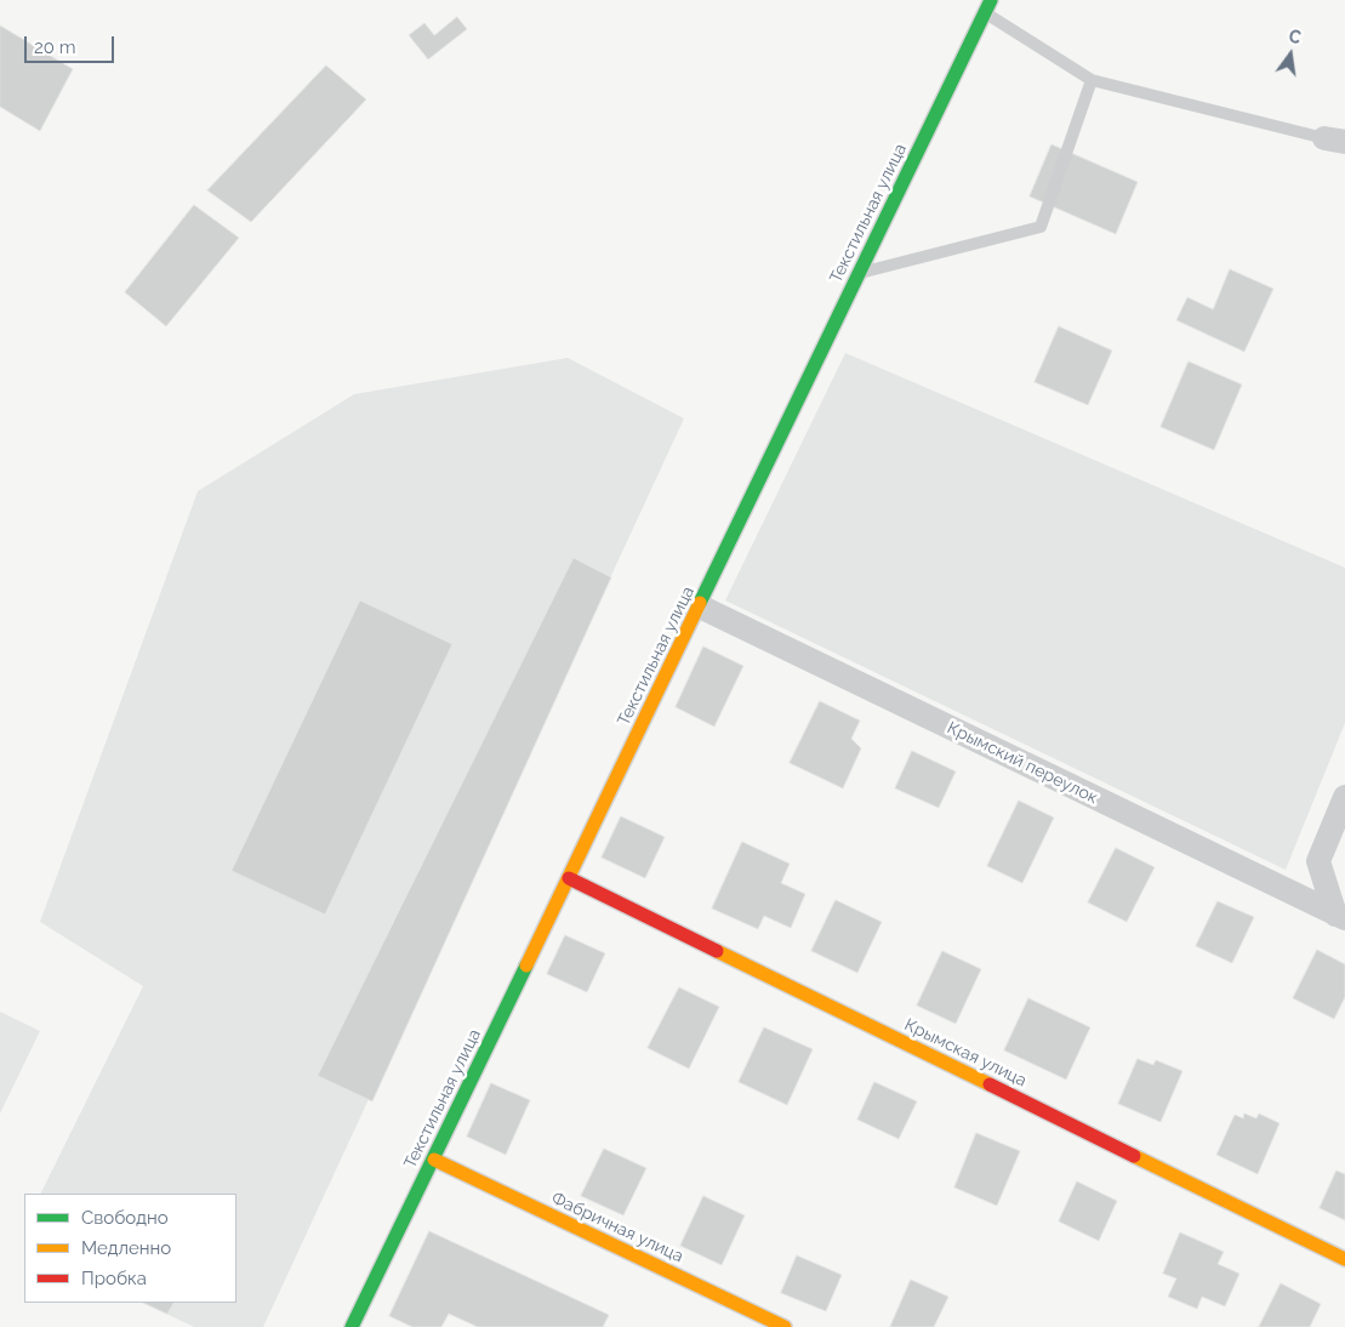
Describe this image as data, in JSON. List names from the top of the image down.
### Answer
{
  "streets": {
    "street": [
      "Текстильная улица",
      "Крымский переулок",
      "Крымская улица",
      "Фабричная улица"
    ]
  },
  "crossings": [
    ["Текстильная улица", "Крымский переулок"],
    ["Текстильная улица", "Крымская улица"],
    ["Текстильная улица", "Фабричная улица"]
  ],
  "legend": ["Свободно", "Медленно", "Пробка"],
  "scale_bar": "20 m",
  "north": "top"
}
